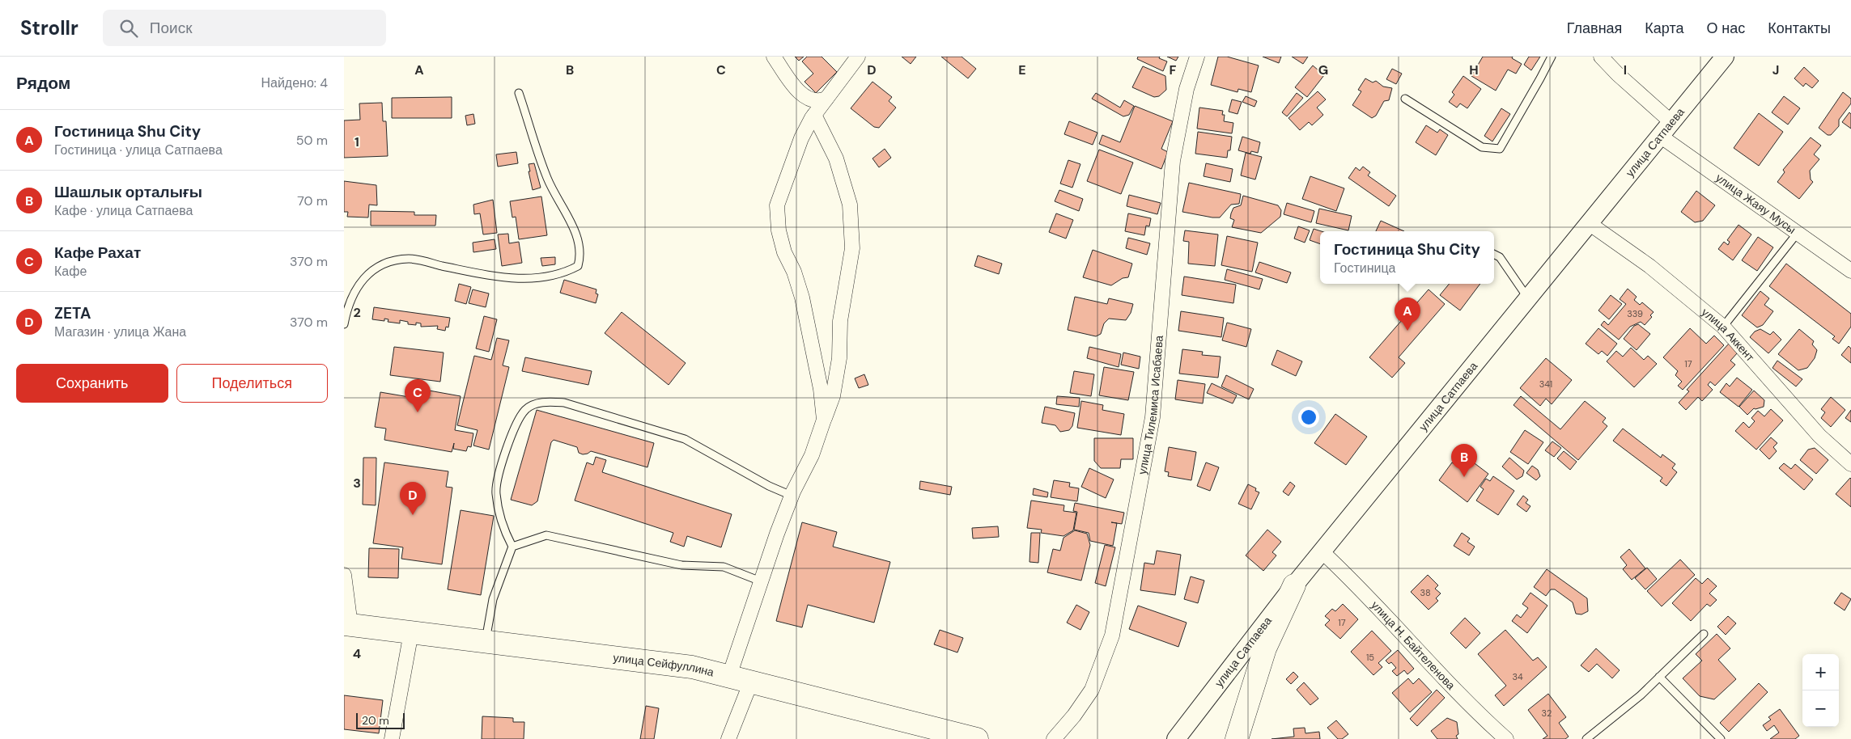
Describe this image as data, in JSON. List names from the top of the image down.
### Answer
{
  "streets": {
    "main road": ["улица Сейфуллина"],
    "street": [
      "улица Сатпаева",
      "улица Жаяу Мусы",
      "улица Аккент",
      "улица Тилемиса Исабаева",
      "улица Н. Байтеленова"
    ]
  },
  "crossings": [
    ["улица Сатпаева", "улица Жаяу Мусы"],
    ["улица Сатпаева", "улица Аккент"],
    ["улица Сатпаева", "улица Н. Байтеленова"]
  ],
  "house_numbers": [
    "339",
    "17",
    "341",
    "38",
    "17",
    "15",
    "34",
    "32"
  ],
  "scale_bar": "20 m",
  "page": {
    "header": "Strollr",
    "search": "Поиск",
    "nav": [
      "Главная",
      "Карта",
      "О нас",
      "Контакты"
    ],
    "heading": ["Рядом", "Найдено: 4"],
    "list": [
      {
        "mark": "A",
        "name": "Гостиница Shu City",
        "note": "Гостиница · улица Сатпаева",
        "value": "50 m"
      },
      {
        "mark": "B",
        "name": "Шашлык орталығы",
        "note": "Кафе · улица Сатпаева",
        "value": "70 m"
      },
      {
        "mark": "C",
        "name": "Кафе Рахат",
        "note": "Кафе",
        "value": "370 m"
      },
      {
        "mark": "D",
        "name": "ZETA",
        "note": "Магазин · улица Жана",
        "value": "370 m"
      }
    ],
    "popup": ["Гостиница Shu City", "Гостиница"],
    "pins": [
      "A",
      "C",
      "B",
      "D"
    ],
    "buttons": ["Сохранить", "Поделиться"],
    "map_buttons": ["+", "−"],
    "scale": "20 m"
  },
  "grid": {
    "columns": [
      "A",
      "B",
      "C",
      "D",
      "E",
      "F",
      "G",
      "H",
      "I",
      "J"
    ],
    "rows": [
      "1",
      "2",
      "3",
      "4"
    ]
  }
}
